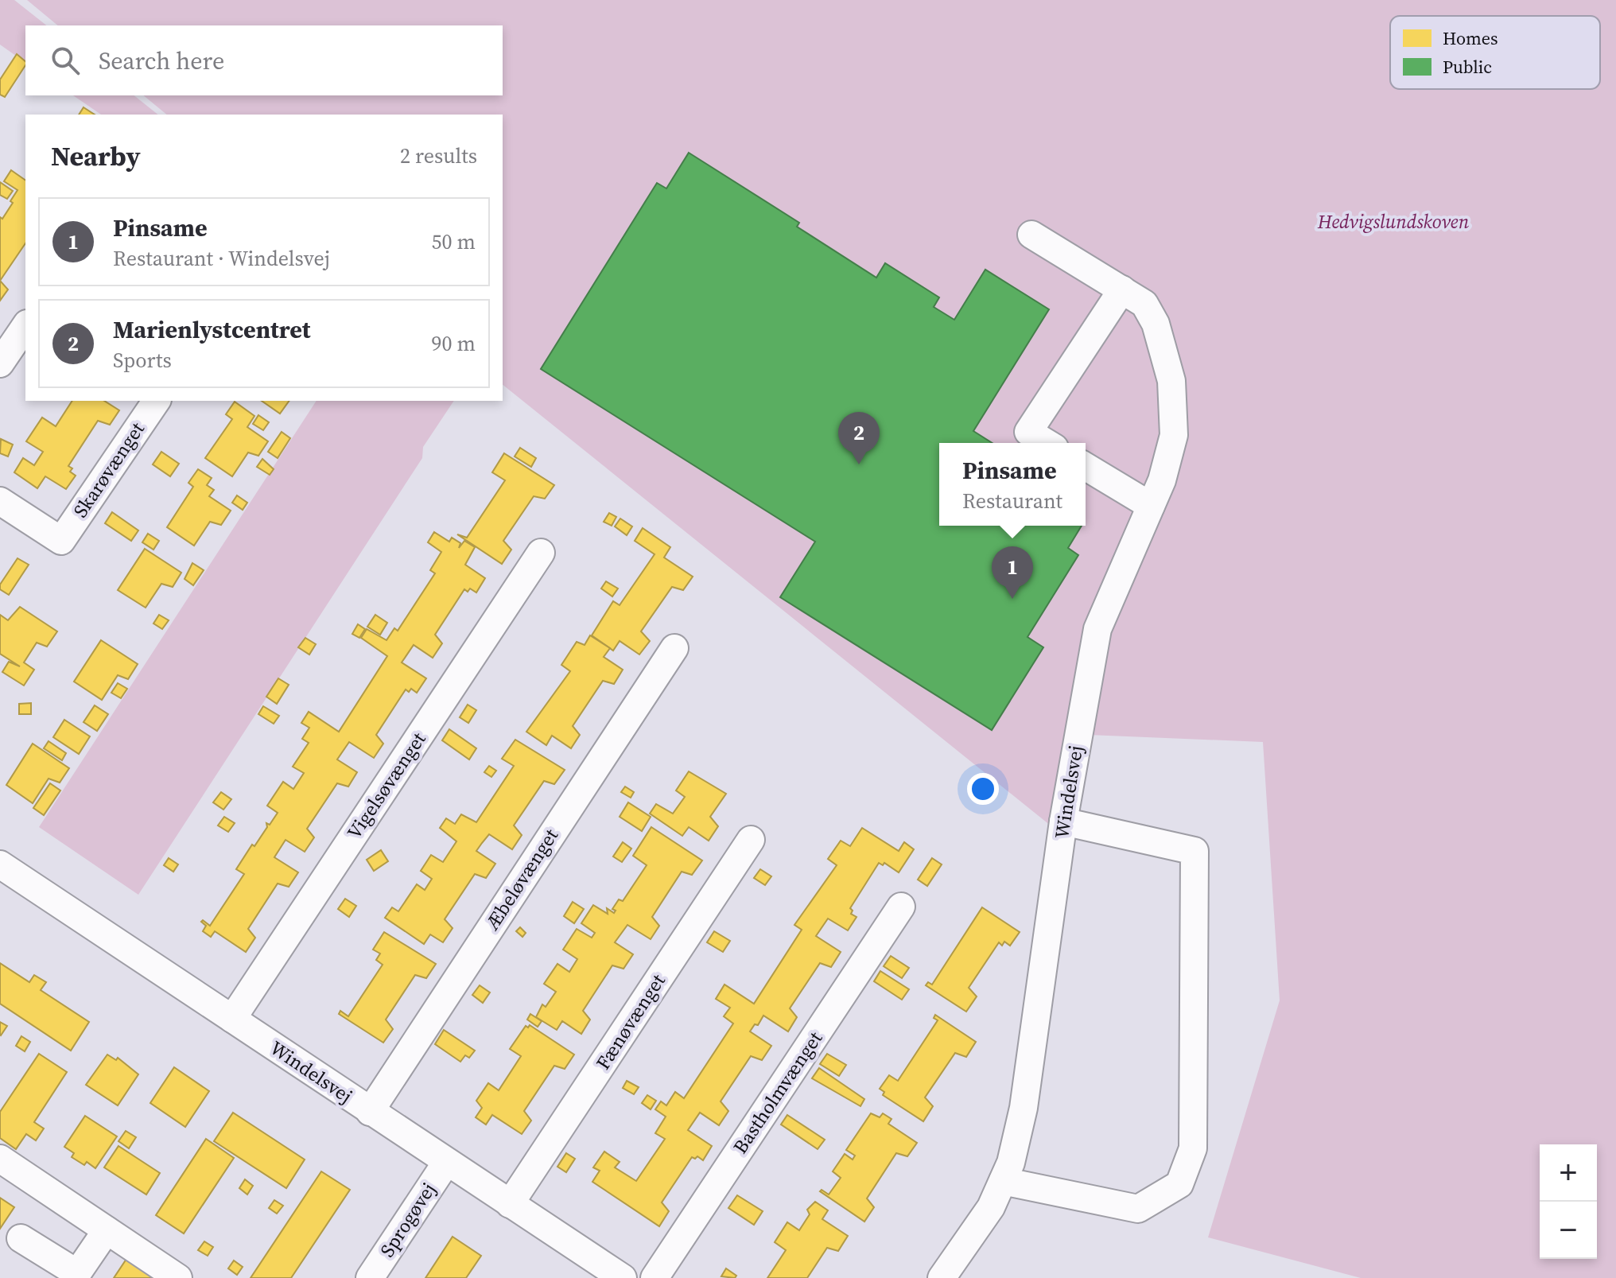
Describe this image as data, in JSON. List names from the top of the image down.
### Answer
{
  "streets": {
    "street": [
      "Skarøvænget",
      "Vigelsøvænget",
      "Windelsvej",
      "Æbeløvænget",
      "Fænøvænget",
      "Bastholmvænget",
      "Sprogøvej"
    ]
  },
  "crossings": [
    ["Vigelsøvænget", "Windelsvej"],
    ["Windelsvej", "Æbeløvænget"],
    ["Windelsvej", "Fænøvænget"],
    ["Windelsvej", "Sprogøvej"]
  ],
  "parks": ["Hedvigslundskoven"],
  "legend": ["Homes", "Public"],
  "page": {
    "search": "Search here",
    "heading": ["Nearby", "2 results"],
    "list": [
      {
        "mark": "1",
        "name": "Pinsame",
        "note": "Restaurant · Windelsvej",
        "value": "50 m"
      },
      {
        "mark": "2",
        "name": "Marienlystcentret",
        "note": "Sports",
        "value": "90 m"
      }
    ],
    "pins": ["2", "1"],
    "popup": ["Pinsame", "Restaurant"],
    "map_buttons": ["+", "−"]
  }
}
